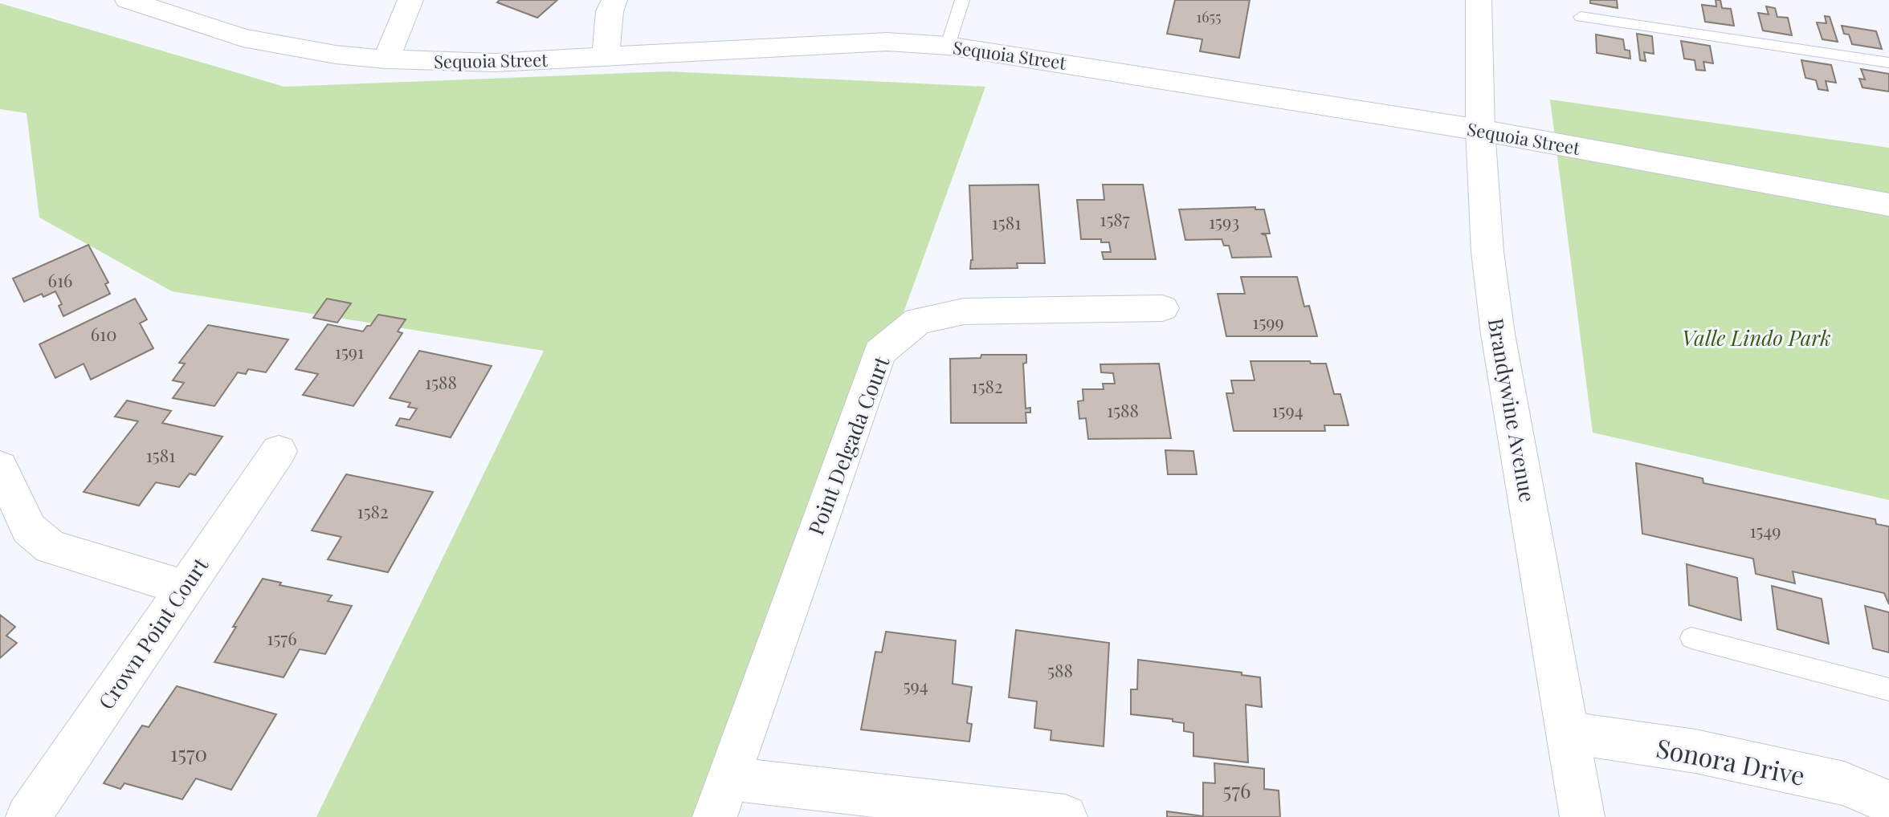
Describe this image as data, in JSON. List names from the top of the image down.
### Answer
{
  "streets": {
    "street": [
      "Sequoia Street",
      "Brandywine Avenue",
      "Point Delgada Court",
      "Crown Point Court",
      "Sonora Drive"
    ]
  },
  "crossings": [
    ["Sequoia Street", "Brandywine Avenue"],
    ["Brandywine Avenue", "Sonora Drive"]
  ],
  "parks": ["Valle Lindo Park"],
  "house_numbers": [
    "1655",
    "1587",
    "1593",
    "1581",
    "616",
    "1599",
    "610",
    "1591",
    "1588",
    "1582",
    "1588",
    "1594",
    "1581",
    "1582",
    "1549",
    "1576",
    "588",
    "594",
    "1570",
    "576"
  ]
}
